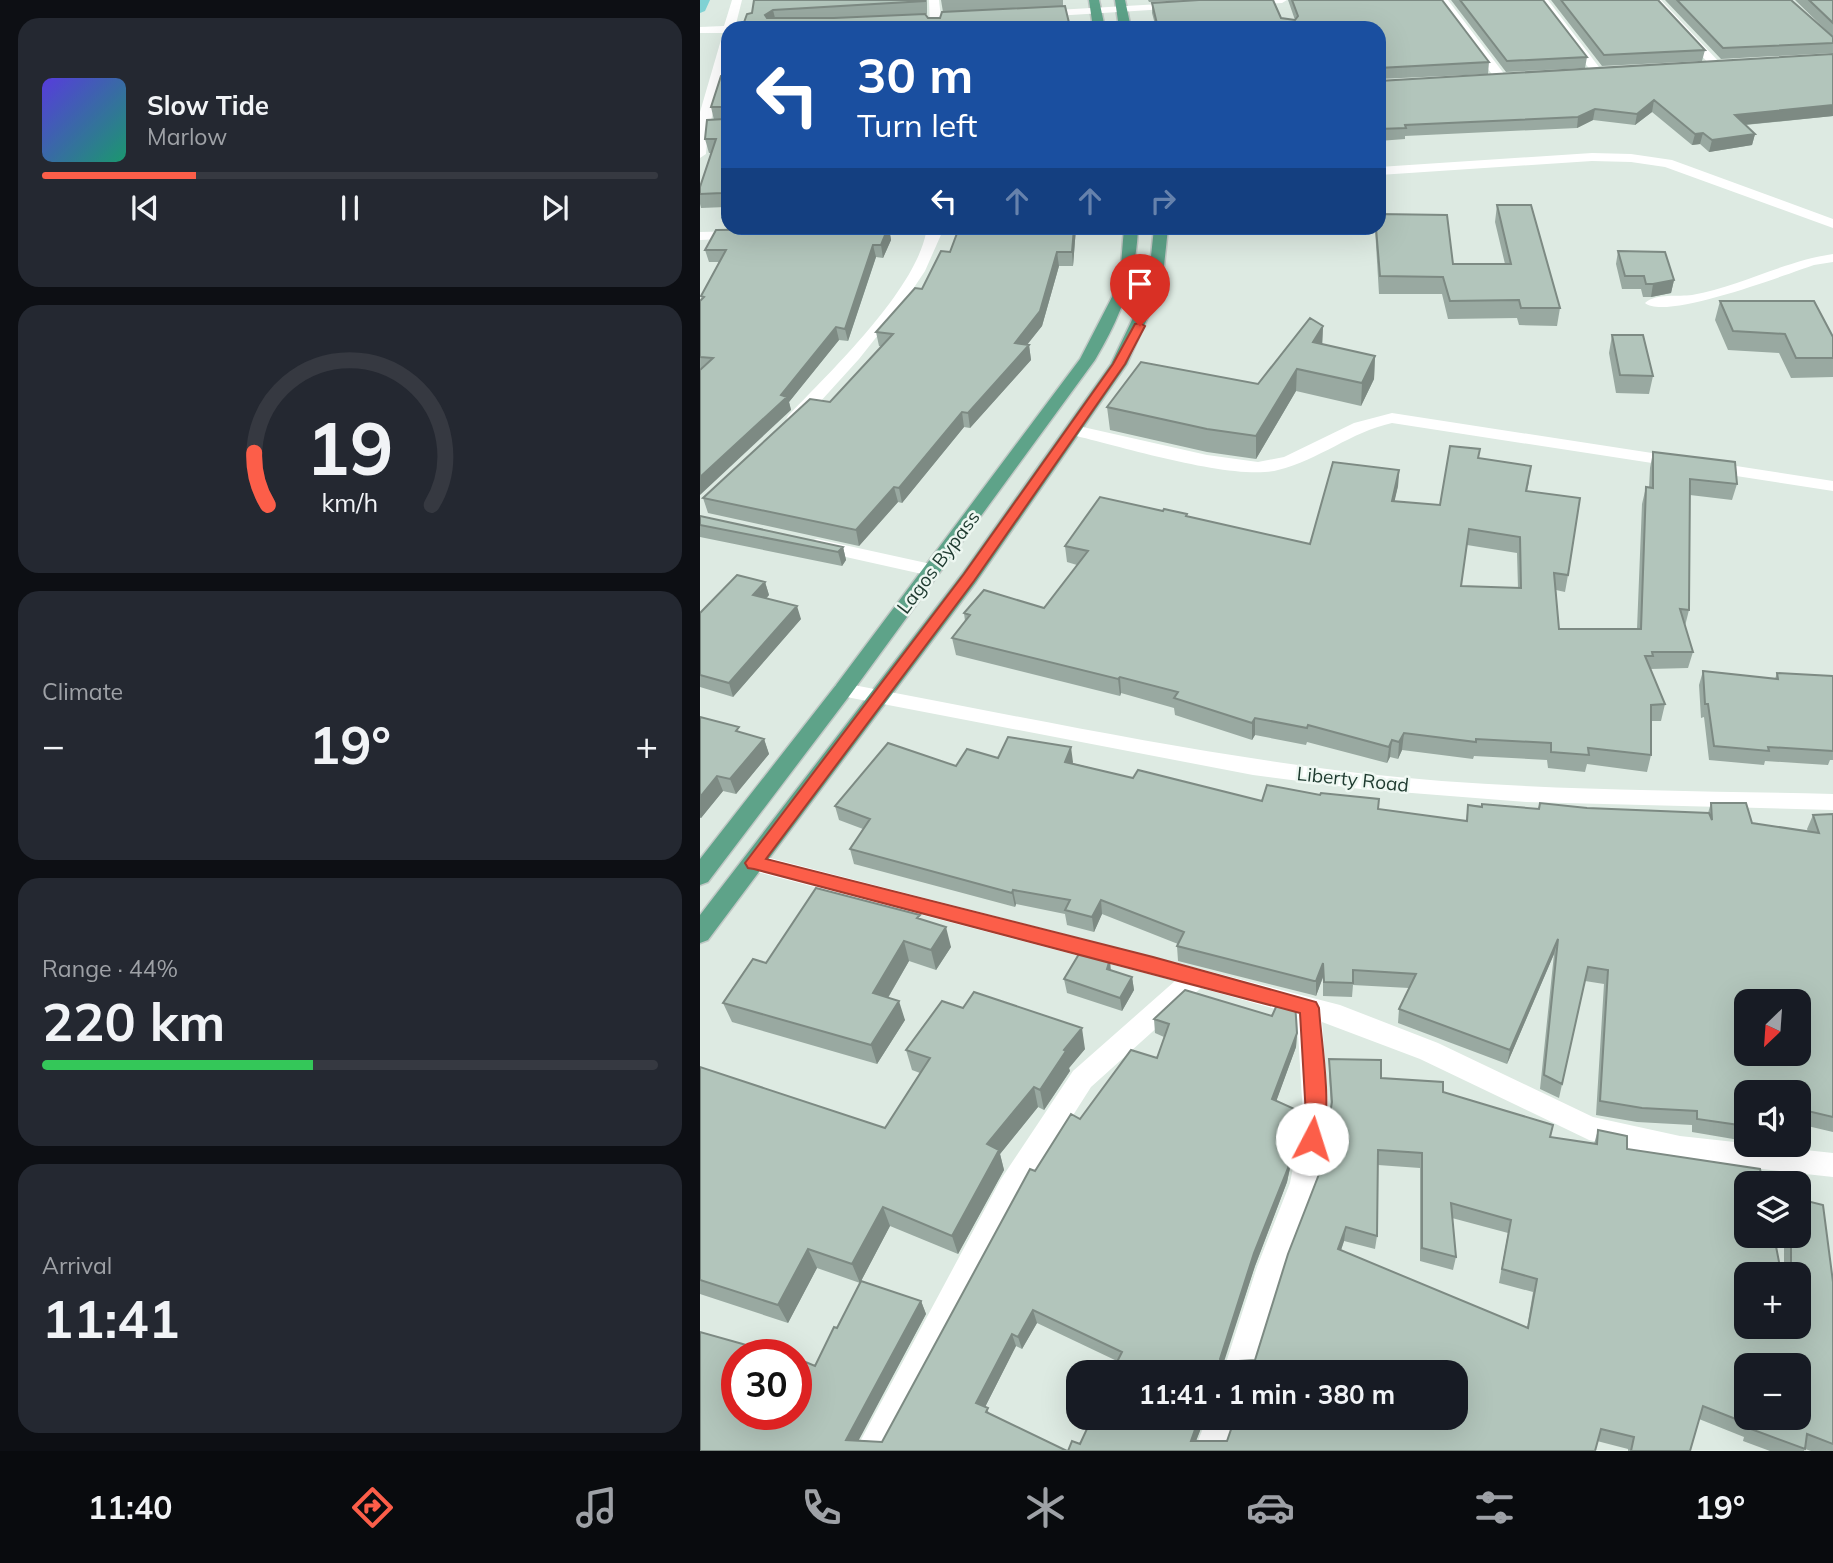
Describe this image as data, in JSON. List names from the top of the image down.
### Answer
{
  "streets": {
    "main road": ["Lagos Bypass"],
    "street": ["Liberty Road"]
  },
  "crossings": [
    ["Lagos Bypass", "Liberty Road"]
  ],
  "north": "bottom left",
  "page": {
    "turn": ["30 m", "Turn left"],
    "song": ["Slow Tide", "Marlow"],
    "tile": [
      "Climate",
      ["Range · 44%", "220 km"],
      ["Arrival", "11:41"]
    ],
    "heat": ["−", "19°", "+"],
    "map_buttons": ["+", "−"],
    "limit": "30",
    "trip": "11:41 · 1 min · 380 m",
    "tabs": ["11:40", "19°"],
    "gauge": ["19", "km/h"]
  }
}
